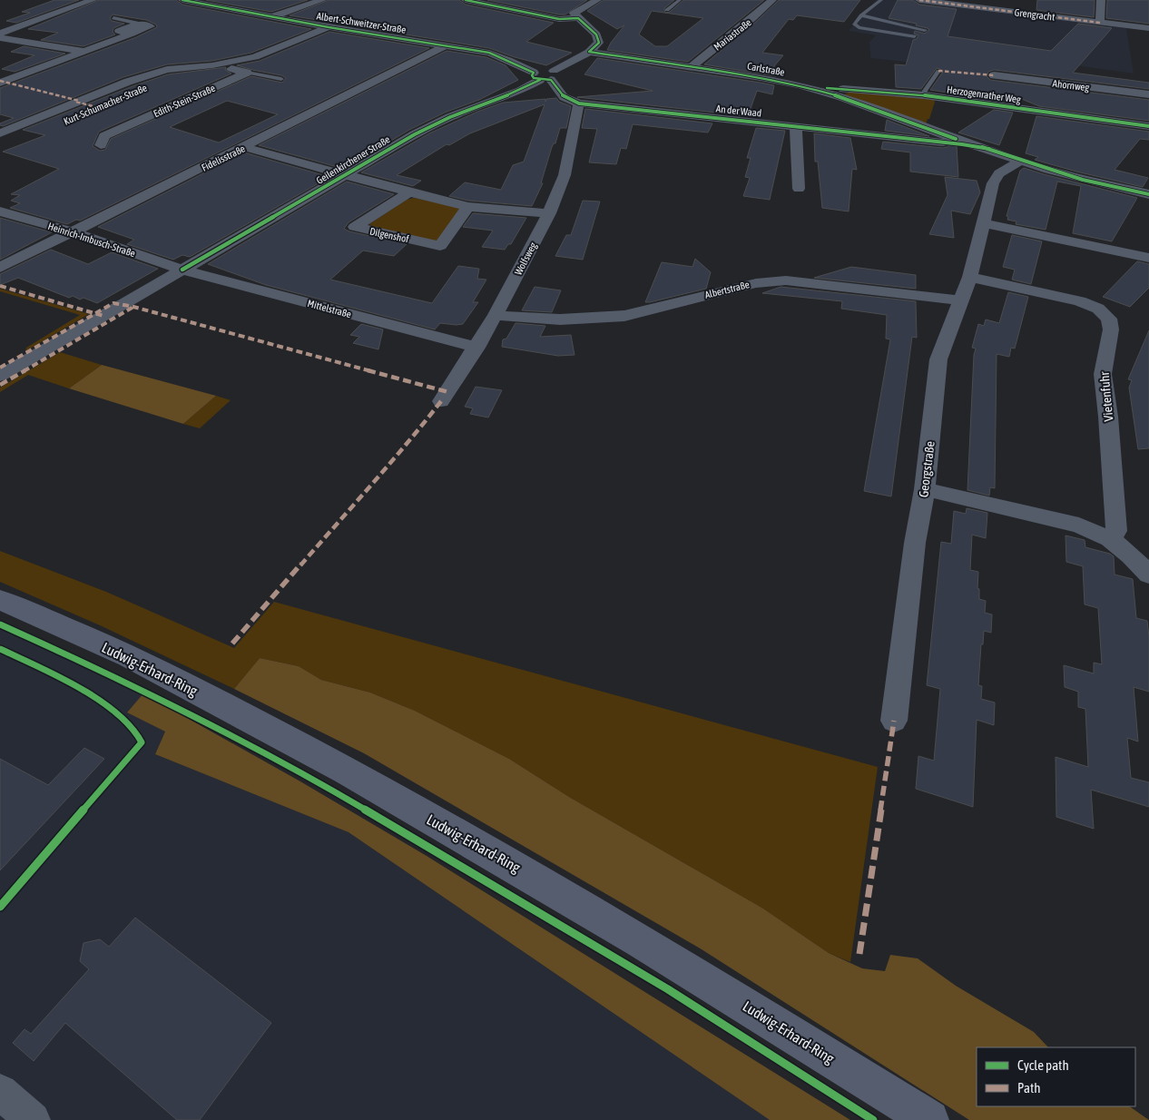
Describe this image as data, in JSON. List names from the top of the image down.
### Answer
{
  "streets": {
    "main road": ["Ludwig-Erhard-Ring"],
    "street": [
      "Grengracht",
      "Albert-Schweitzer-Straße",
      "Mariastraße",
      "Carlstraße",
      "Ahornweg",
      "Herzogenrather Weg",
      "Edith-Stein-Straße",
      "Kurt-Schumacher-Straße",
      "An der Waad",
      "Fidelisstraße",
      "Geilenkirchener Straße",
      "Dilgenshof",
      "Heinrich-Imbusch-Straße",
      "Wolfsweg",
      "Albertstraße",
      "Mittelstraße",
      "Vietenfuhr",
      "Georgstraße"
    ]
  },
  "crossings": [
    ["Albert-Schweitzer-Straße", "Kurt-Schumacher-Straße"],
    ["Albert-Schweitzer-Straße", "Fidelisstraße"],
    ["Albert-Schweitzer-Straße", "Geilenkirchener Straße"],
    ["Mariastraße", "Carlstraße"],
    ["Carlstraße", "Herzogenrather Weg"],
    ["Carlstraße", "An der Waad"],
    ["Carlstraße", "Geilenkirchener Straße"],
    ["Carlstraße", "Georgstraße"],
    ["Edith-Stein-Straße", "Kurt-Schumacher-Straße"],
    ["An der Waad", "Wolfsweg"],
    ["Fidelisstraße", "Heinrich-Imbusch-Straße"],
    ["Geilenkirchener Straße", "Heinrich-Imbusch-Straße"],
    ["Geilenkirchener Straße", "Mittelstraße"],
    ["Heinrich-Imbusch-Straße", "Mittelstraße"],
    ["Wolfsweg", "Albertstraße"],
    ["Wolfsweg", "Mittelstraße"],
    ["Albertstraße", "Georgstraße"],
    ["Vietenfuhr", "Georgstraße"]
  ],
  "legend": ["Cycle path", "Path"]
}
